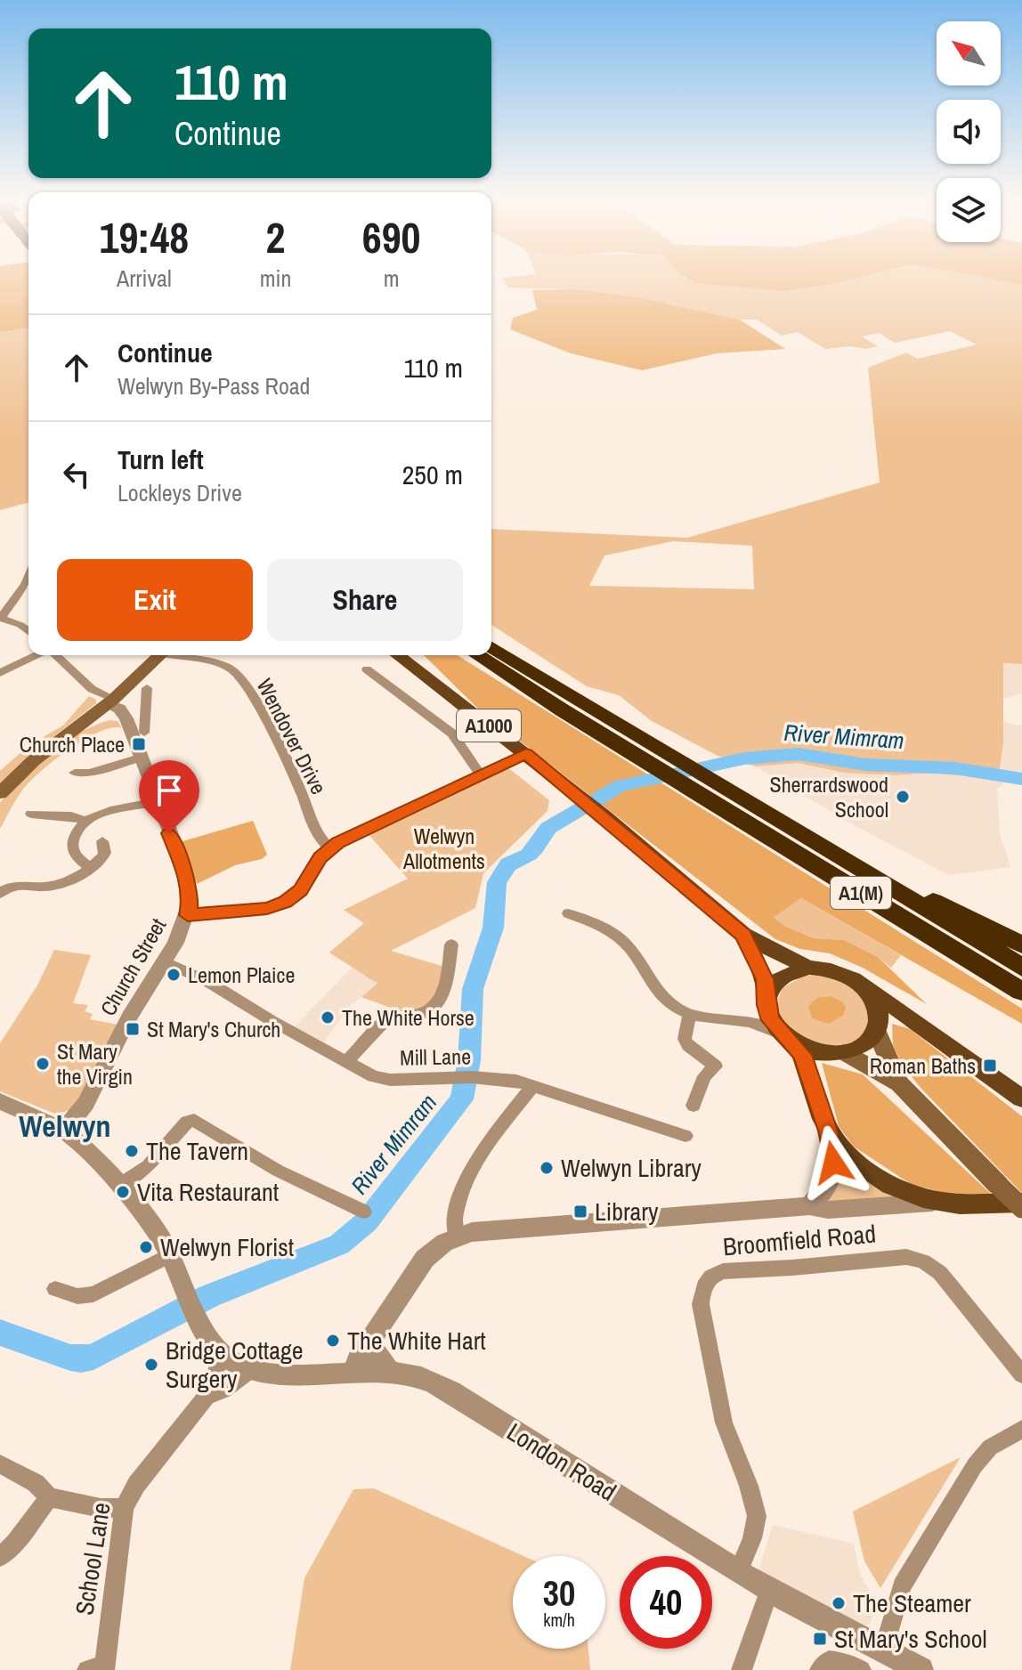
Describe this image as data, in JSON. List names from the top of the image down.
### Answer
{
  "streets": {
    "highway": ["A1(M)"],
    "main road": ["A1000"],
    "street": [
      "Wendover Drive",
      "Church Street",
      "Mill Lane",
      "Broomfield Road",
      "London Road",
      "School Lane"
    ]
  },
  "crossings": [
    ["Church Street", "Mill Lane"],
    ["Broomfield Road", "London Road"],
    ["London Road", "School Lane"]
  ],
  "districts": ["Welwyn"],
  "water": ["River Mimram"],
  "parks": ["Welwyn Allotments"],
  "places": {
    "transit": [
      "Church Place",
      "St Mary's Church",
      "Roman Baths",
      "Library",
      "St Mary's School"
    ],
    "other": [
      "Sherrardswood School",
      "Lemon Plaice",
      "The White Horse",
      "St Mary the Virgin",
      "The Tavern",
      "Welwyn Library",
      "Vita Restaurant",
      "Welwyn Florist",
      "The White Hart",
      "Bridge Cottage Surgery",
      "The Steamer"
    ]
  },
  "north": "top left",
  "page": {
    "turn": ["110 m", "Continue"],
    "eta": [
      "19:48",
      "Arrival",
      "2",
      "min",
      "690",
      "m"
    ],
    "list": [
      {
        "name": "Continue",
        "note": "Welwyn By-Pass Road",
        "value": "110 m"
      },
      {
        "name": "Turn left",
        "note": "Lockleys Drive",
        "value": "250 m"
      }
    ],
    "buttons": ["Exit", "Share"],
    "speed": "30 km/h",
    "limit": "40"
  }
}
